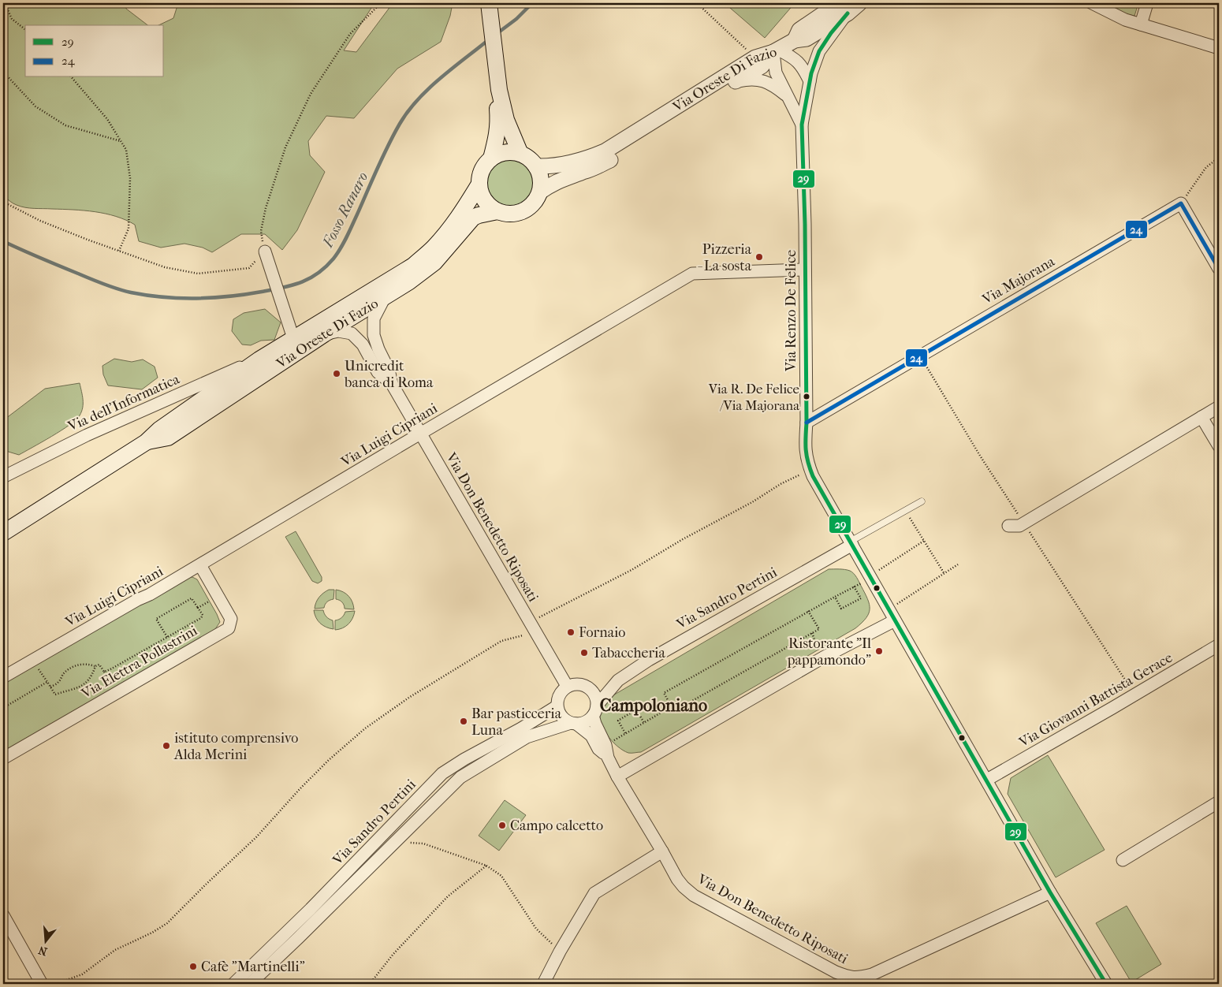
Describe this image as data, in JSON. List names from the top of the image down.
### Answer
{
  "streets": {
    "main road": ["Via Oreste Di Fazio"],
    "street": [
      "Via Majorana",
      "Via Renzo De Felice",
      "Via dell'Informatica",
      "Via Luigi Cipriani",
      "Via Don Benedetto Riposati",
      "Via Sandro Pertini",
      "Via Elettra Pollastrini",
      "Via Giovanni Battista Gerace"
    ]
  },
  "crossings": [
    ["Via Oreste Di Fazio", "Via dell'Informatica"],
    ["Via Majorana", "Via Renzo De Felice"],
    ["Via Renzo De Felice", "Via Luigi Cipriani"],
    ["Via Renzo De Felice", "Via Don Benedetto Riposati"],
    ["Via Renzo De Felice", "Via Sandro Pertini"],
    ["Via Renzo De Felice", "Via Giovanni Battista Gerace"],
    ["Via Luigi Cipriani", "Via Don Benedetto Riposati"],
    ["Via Luigi Cipriani", "Via Elettra Pollastrini"],
    ["Via Don Benedetto Riposati", "Via Sandro Pertini"]
  ],
  "districts": ["Campoloniano"],
  "water": ["Fosso Ranaro"],
  "places": [
    "Pizzeria - La sosta",
    "Unicredit banca di Roma",
    "Via R. De Felice /Via Majorana",
    "Fornaio",
    "Ristorante \"Il pappamondo\"",
    "Tabaccheria",
    "Bar pasticceria Luna",
    "istituto comprensivo Alda Merini",
    "Campo calcetto",
    "Cafè \"Martinelli\""
  ],
  "lines": ["transit line 29", "transit line 24"],
  "legend": ["29", "24"],
  "north": "bottom"
}
